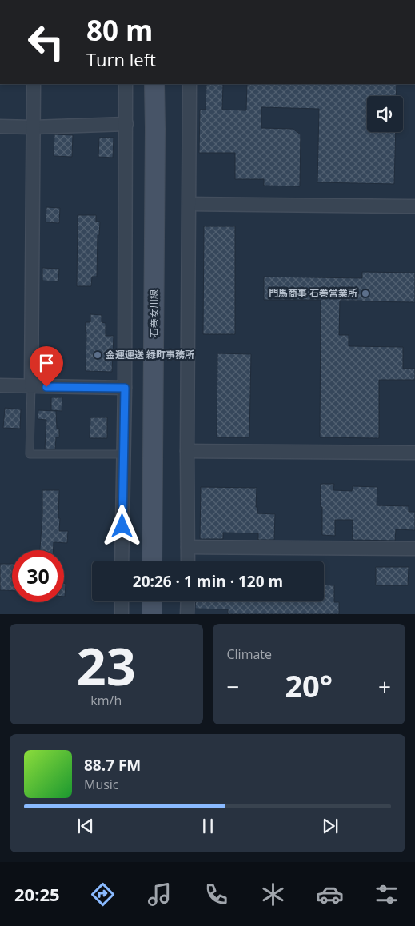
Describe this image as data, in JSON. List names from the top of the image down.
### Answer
{
  "streets": {
    "main road": ["石巻女川線"]
  },
  "places": ["門馬商事 石巻営業所", "金運運送 緑町事務所"],
  "page": {
    "turn": ["80 m", "Turn left"],
    "limit": "30",
    "trip": "20:26 · 1 min · 120 m",
    "tile": [
      ["23", "km/h"],
      "Climate"
    ],
    "heat": ["−", "20°", "+"],
    "song": ["88.7 FM", "Music"],
    "tabs": "20:25"
  }
}
